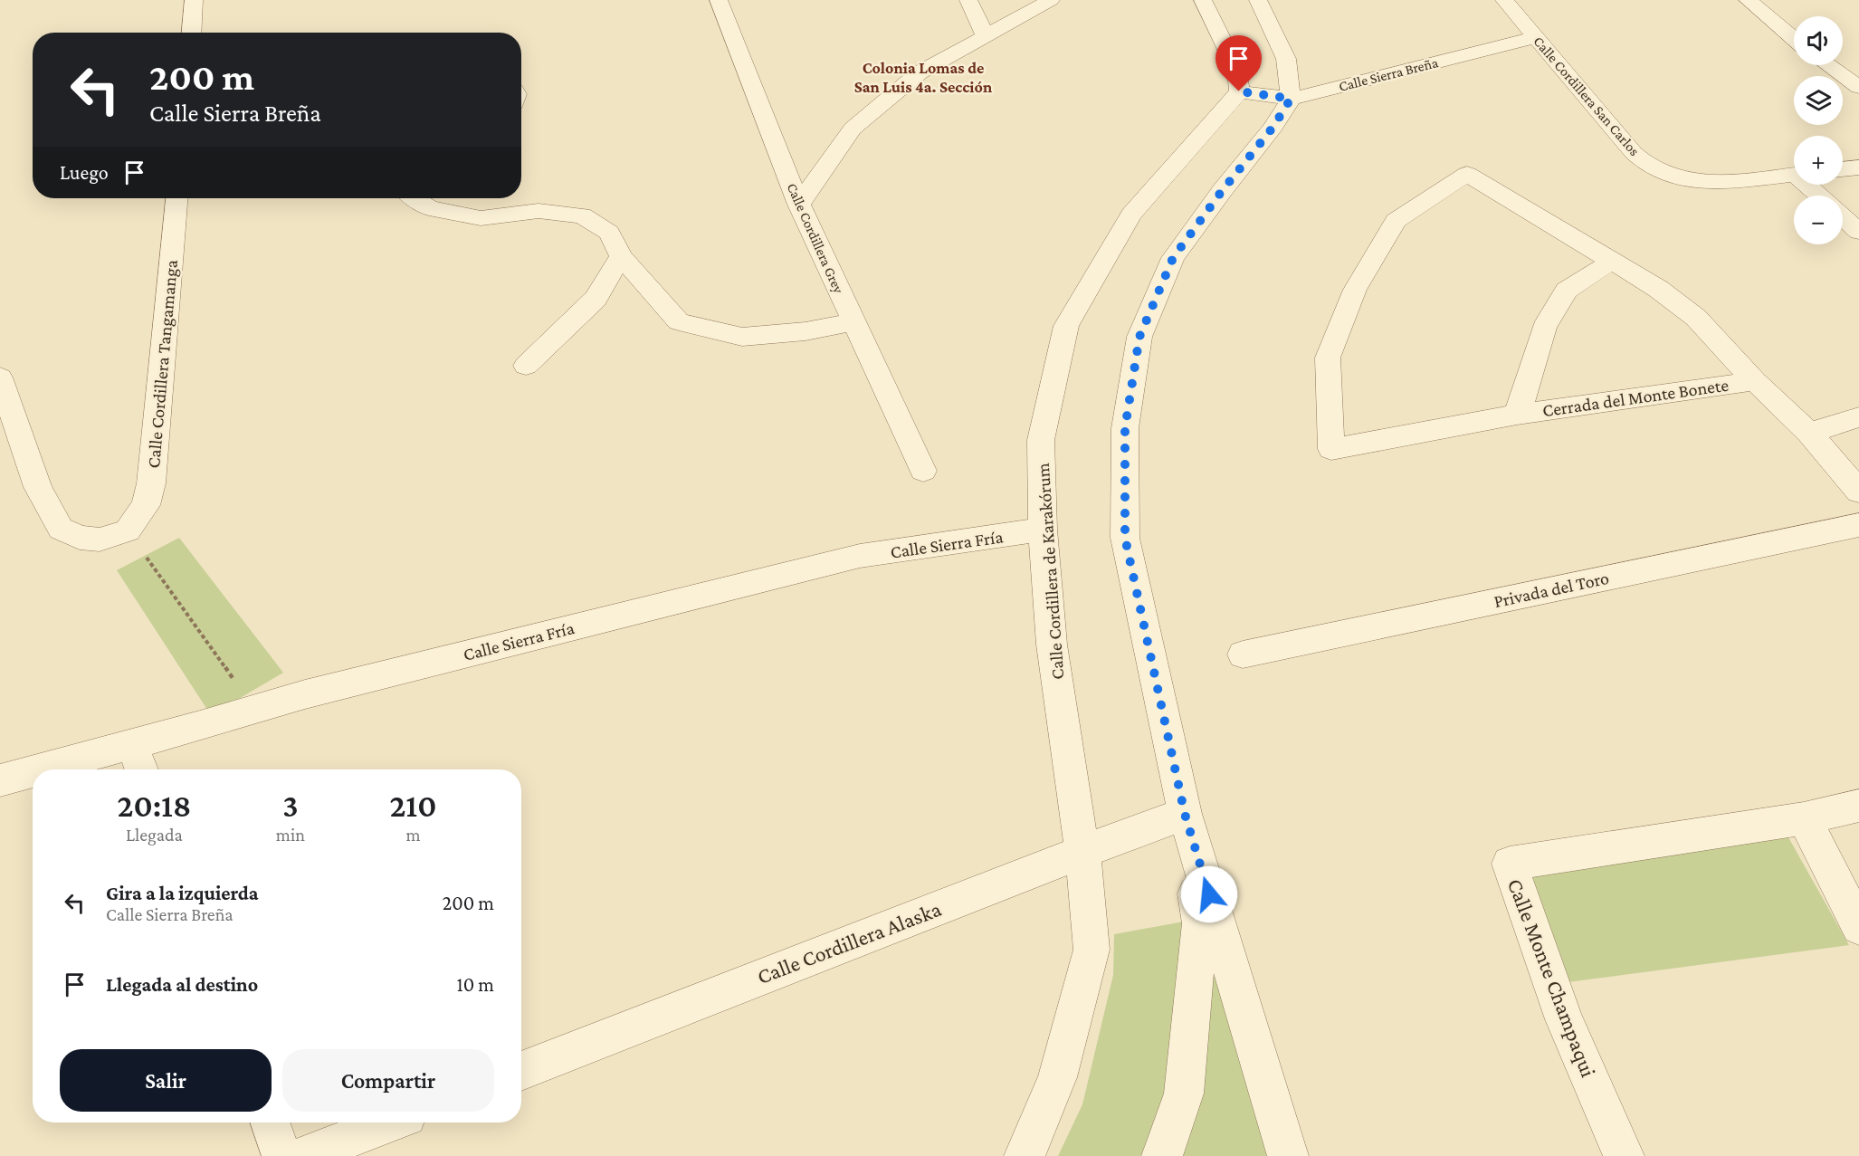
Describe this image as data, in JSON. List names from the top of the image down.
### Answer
{
  "streets": {
    "street": [
      "Calle Sierra Breña",
      "Calle Cordillera San Carlos",
      "Calle Cordillera Grey",
      "Calle Cordillera Tangamanga",
      "Cerrada del Monte Bonete",
      "Calle Sierra Fría",
      "Calle Cordillera de Karakórum",
      "Privada del Toro",
      "Calle Cordillera Alaska",
      "Calle Monte Champaqui"
    ]
  },
  "crossings": [
    ["Calle Sierra Breña", "Calle Cordillera San Carlos"],
    ["Calle Sierra Breña", "Calle Cordillera de Karakórum"],
    ["Calle Sierra Fría", "Calle Cordillera de Karakórum"],
    ["Calle Cordillera de Karakórum", "Calle Cordillera Alaska"]
  ],
  "districts": ["Colonia Lomas de San Luis 4a. Sección"],
  "page": {
    "map_buttons": ["+", "−"],
    "turn": ["200 m", "Calle Sierra Breña"],
    "then": "Luego",
    "eta": [
      "20:18",
      "Llegada",
      "3",
      "min",
      "210",
      "m"
    ],
    "list": [
      {
        "name": "Gira a la izquierda",
        "note": "Calle Sierra Breña",
        "value": "200 m"
      },
      {
        "name": "Llegada al destino",
        "value": "10 m"
      }
    ],
    "buttons": ["Salir", "Compartir"]
  }
}
